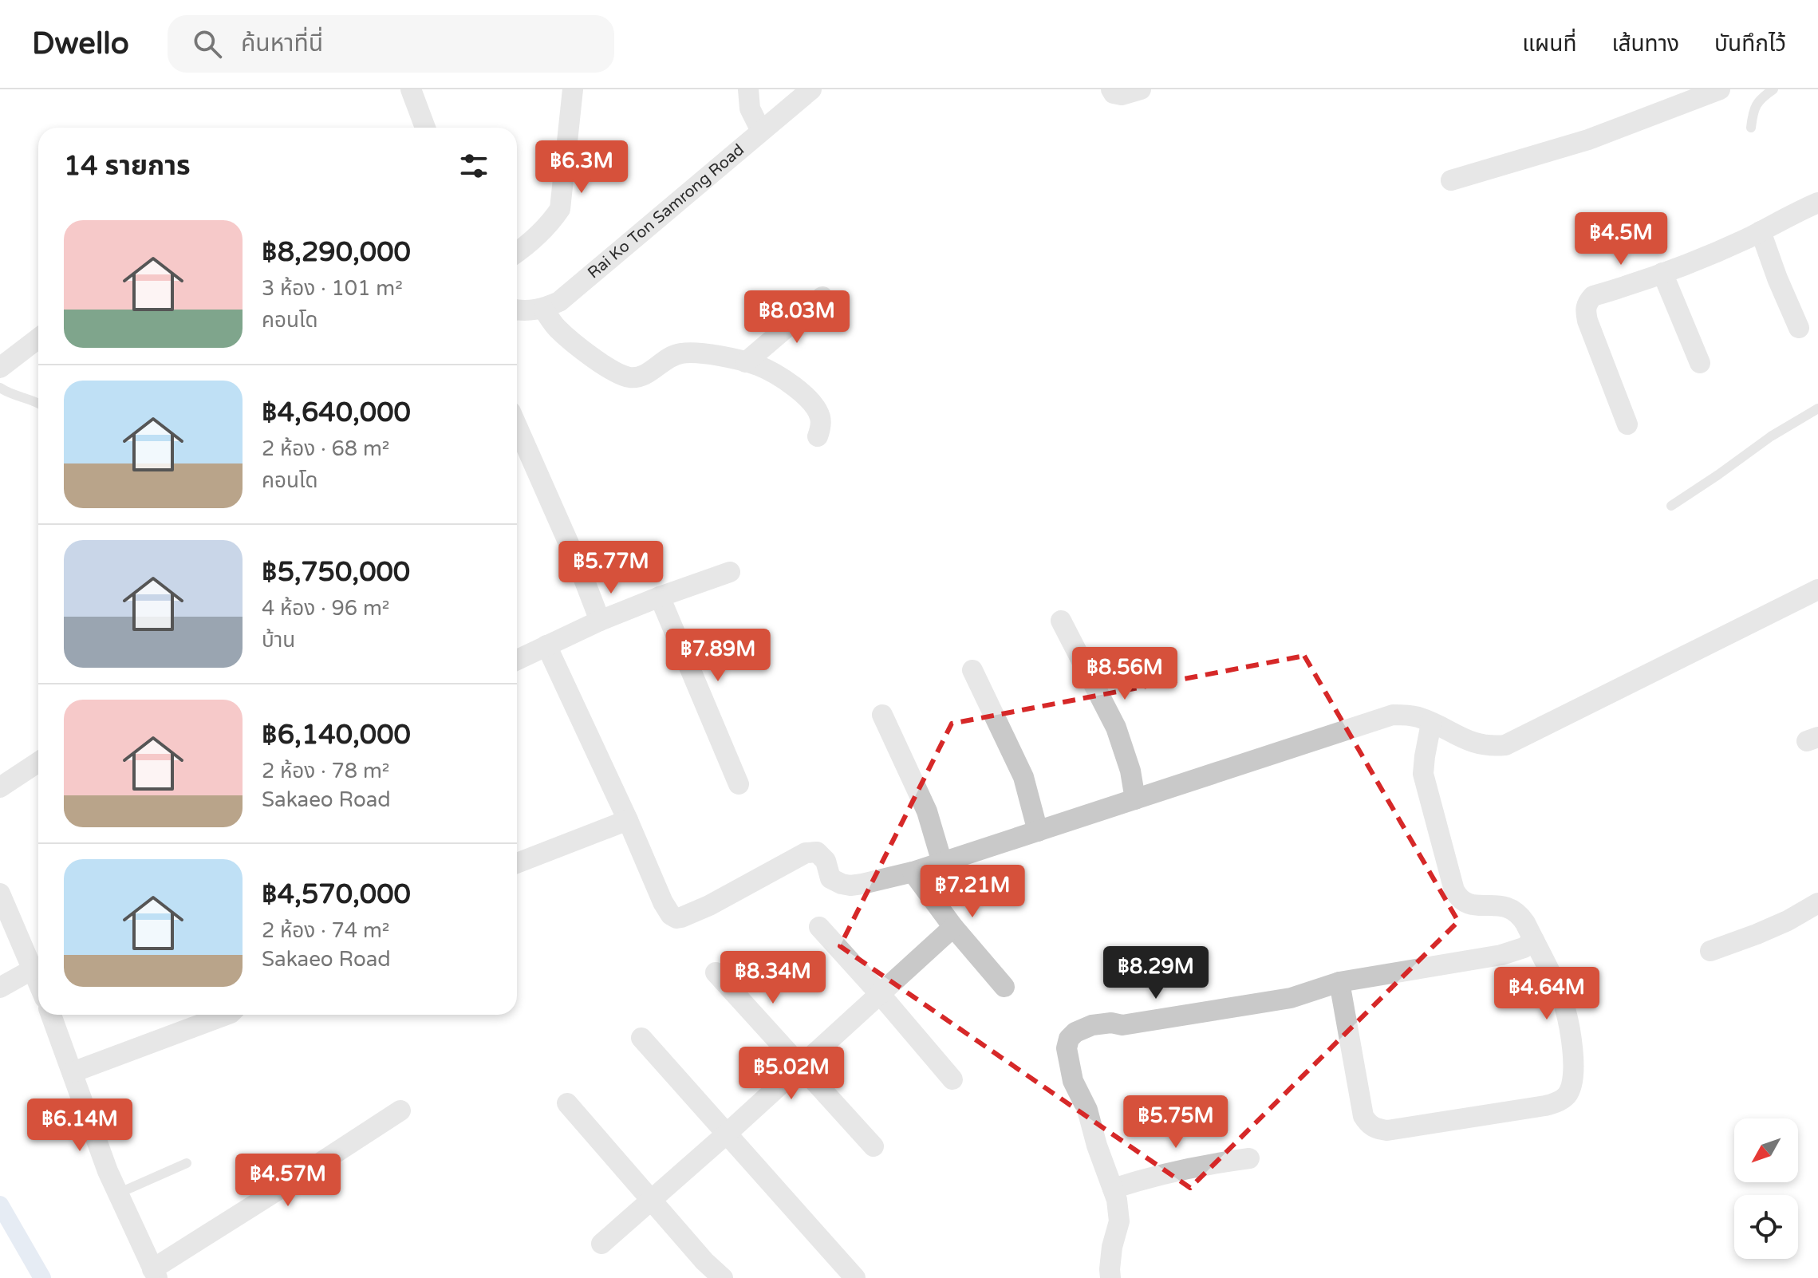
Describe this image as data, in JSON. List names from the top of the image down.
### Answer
{
  "streets": {
    "street": ["Rai Ko Ton Samrong Road"]
  },
  "north": "bottom left",
  "page": {
    "header": "Dwello",
    "search": "ค้นหาที่นี่",
    "nav": ["แผนที่", "เส้นทาง", "บันทึกไว้"],
    "heading": "14 รายการ",
    "price": [
      "฿6.3M",
      "฿4.5M",
      "฿8.03M",
      "฿5.77M",
      "฿7.89M",
      "฿8.56M",
      "฿7.21M",
      "฿8.29M",
      "฿8.34M",
      "฿4.64M",
      "฿5.02M",
      "฿5.75M",
      "฿6.14M",
      "฿4.57M"
    ],
    "list": [
      {
        "name": "฿8,290,000",
        "note": "3 ห้อง · 101 m² · คอนโด"
      },
      {
        "name": "฿4,640,000",
        "note": "2 ห้อง · 68 m² · คอนโด"
      },
      {
        "name": "฿5,750,000",
        "note": "4 ห้อง · 96 m² · บ้าน"
      },
      {
        "name": "฿6,140,000",
        "note": "2 ห้อง · 78 m² · Sakaeo Road"
      },
      {
        "name": "฿4,570,000",
        "note": "2 ห้อง · 74 m² · Sakaeo Road"
      }
    ]
  }
}
